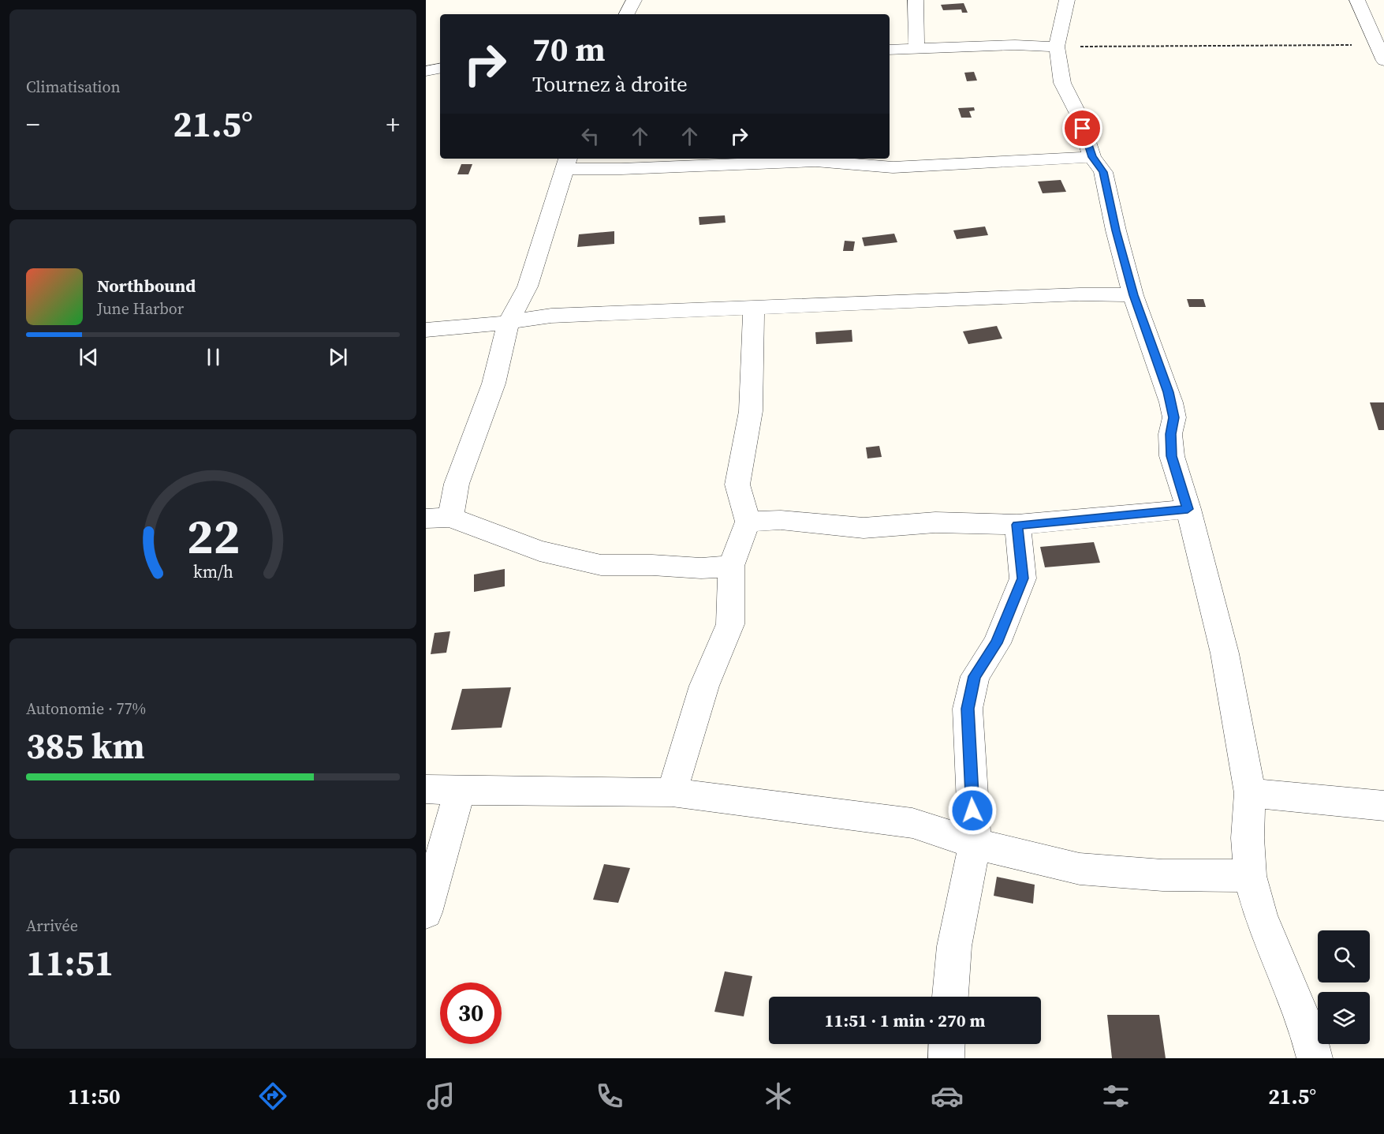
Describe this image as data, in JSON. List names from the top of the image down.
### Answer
{
  "page": {
    "tile": [
      "Climatisation",
      ["Autonomie · 77%", "385 km"],
      ["Arrivée", "11:51"]
    ],
    "turn": ["70 m", "Tournez à droite"],
    "heat": ["−", "21.5°", "+"],
    "song": ["Northbound", "June Harbor"],
    "limit": "30",
    "trip": "11:51 · 1 min · 270 m",
    "tabs": ["11:50", "21.5°"],
    "gauge": ["22", "km/h"]
  }
}
